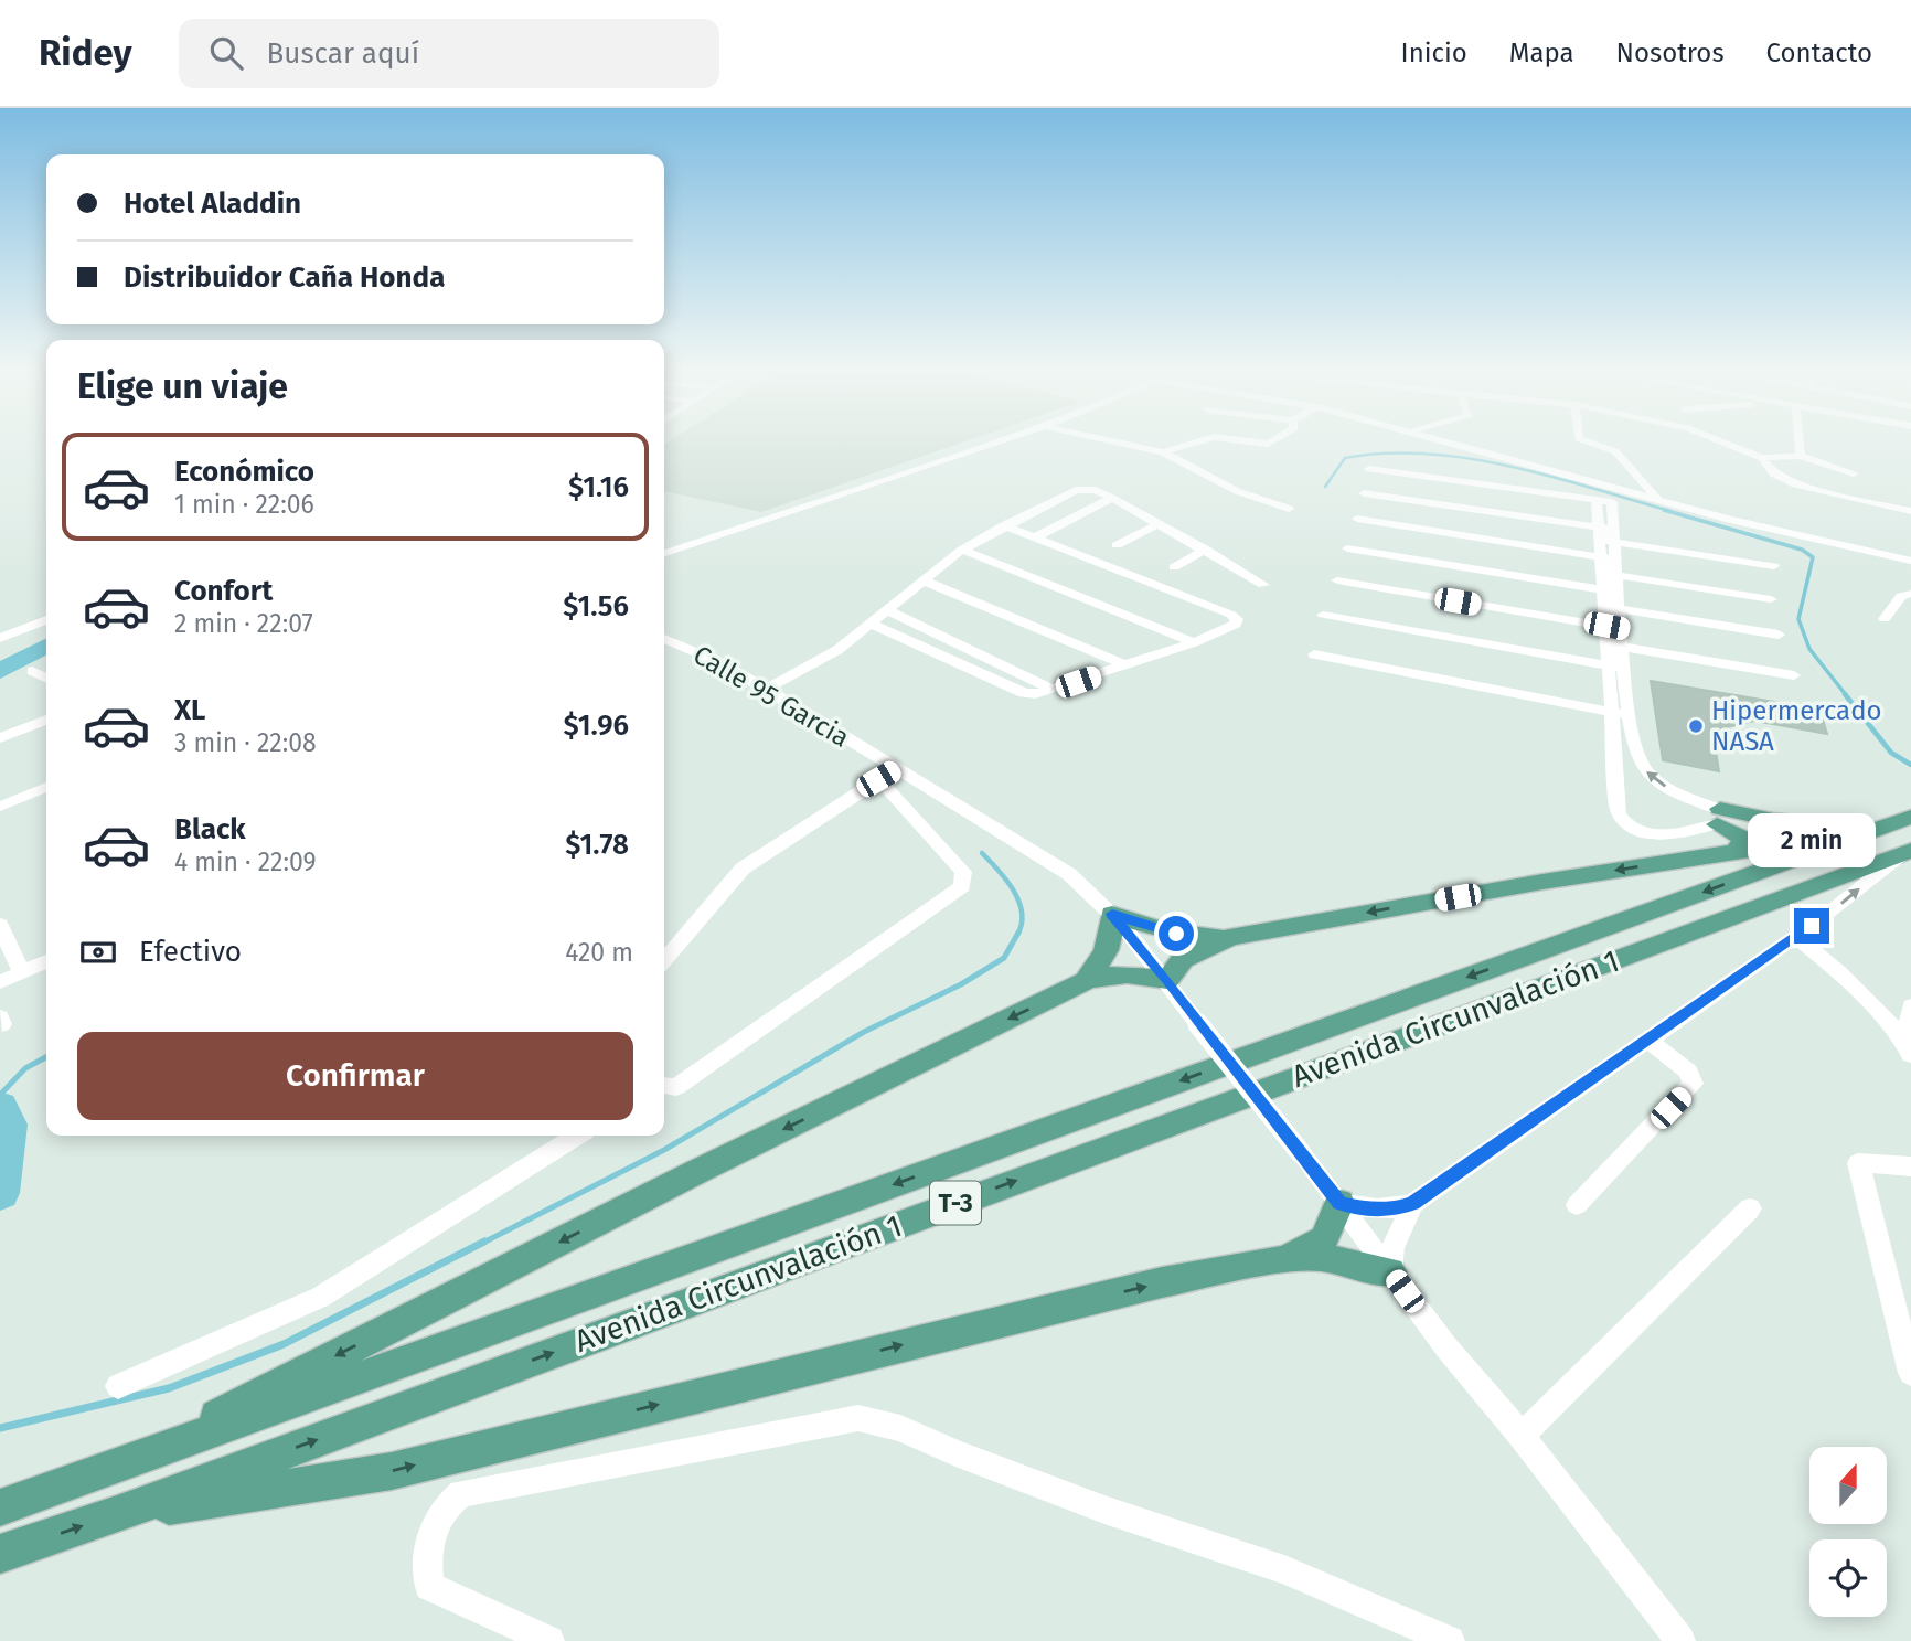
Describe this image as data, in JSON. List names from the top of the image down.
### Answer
{
  "streets": {
    "main road": ["Avenida Circunvalación 1", "T-3"],
    "street": ["Calle 95 Garcia"]
  },
  "places": ["Hipermercado NASA"],
  "north": "top",
  "page": {
    "header": "Ridey",
    "search": "Buscar aquí",
    "nav": [
      "Inicio",
      "Mapa",
      "Nosotros",
      "Contacto"
    ],
    "banner": ["Hotel Aladdin", "Distribuidor Caña Honda"],
    "heading": "Elige un viaje",
    "list": [
      {
        "name": "Económico",
        "note": "1 min · 22:06",
        "value": "$1.16"
      },
      {
        "name": "Confort",
        "note": "2 min · 22:07",
        "value": "$1.56"
      },
      {
        "name": "XL",
        "note": "3 min · 22:08",
        "value": "$1.96"
      },
      {
        "name": "Black",
        "note": "4 min · 22:09",
        "value": "$1.78"
      }
    ],
    "bubble": "2 min",
    "pay": ["Efectivo", "420 m"],
    "buttons": "Confirmar"
  }
}
